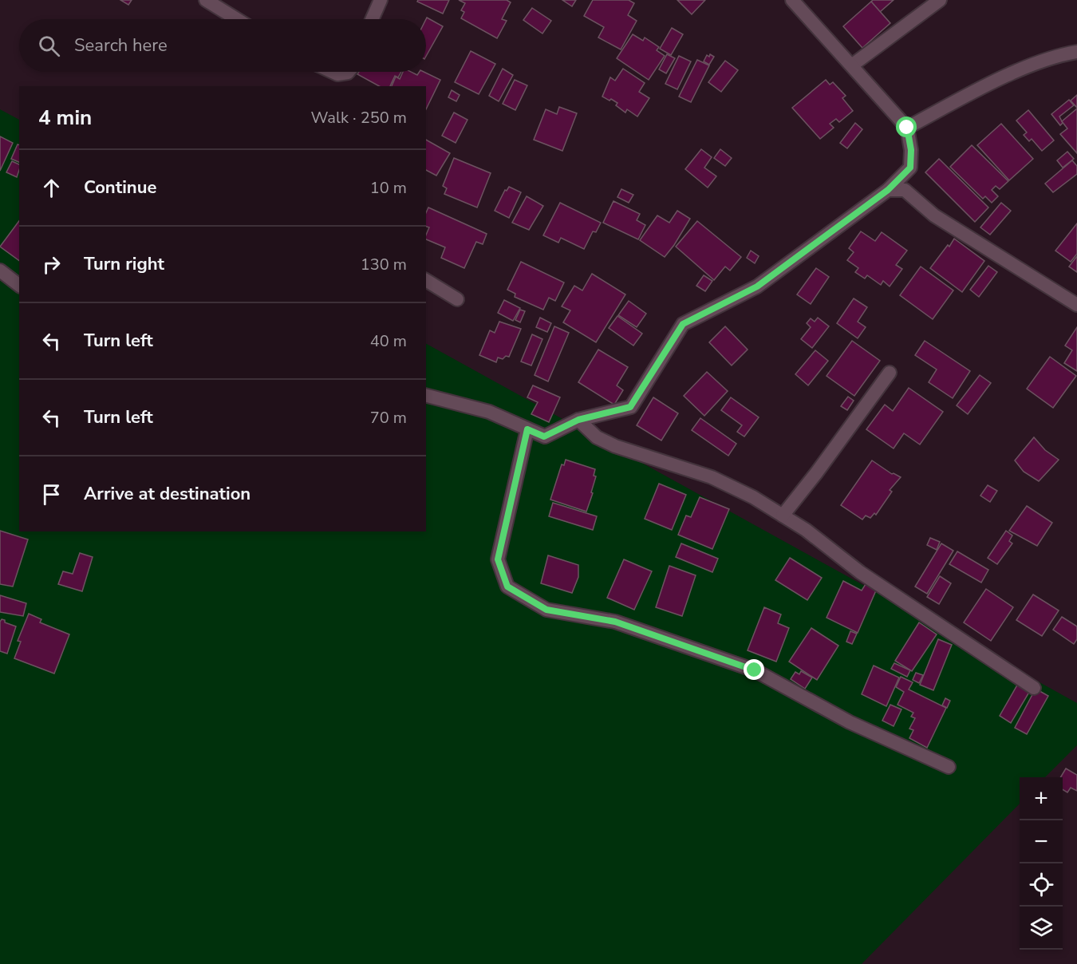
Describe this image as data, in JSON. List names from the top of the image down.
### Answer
{
  "page": {
    "search": "Search here",
    "heading": ["4 min", "Walk · 250 m"],
    "list": [
      ["Continue", "10 m"],
      ["Turn right", "130 m"],
      ["Turn left", "40 m"],
      ["Turn left", "70 m"],
      "Arrive at destination"
    ],
    "map_buttons": ["+", "−"]
  }
}
